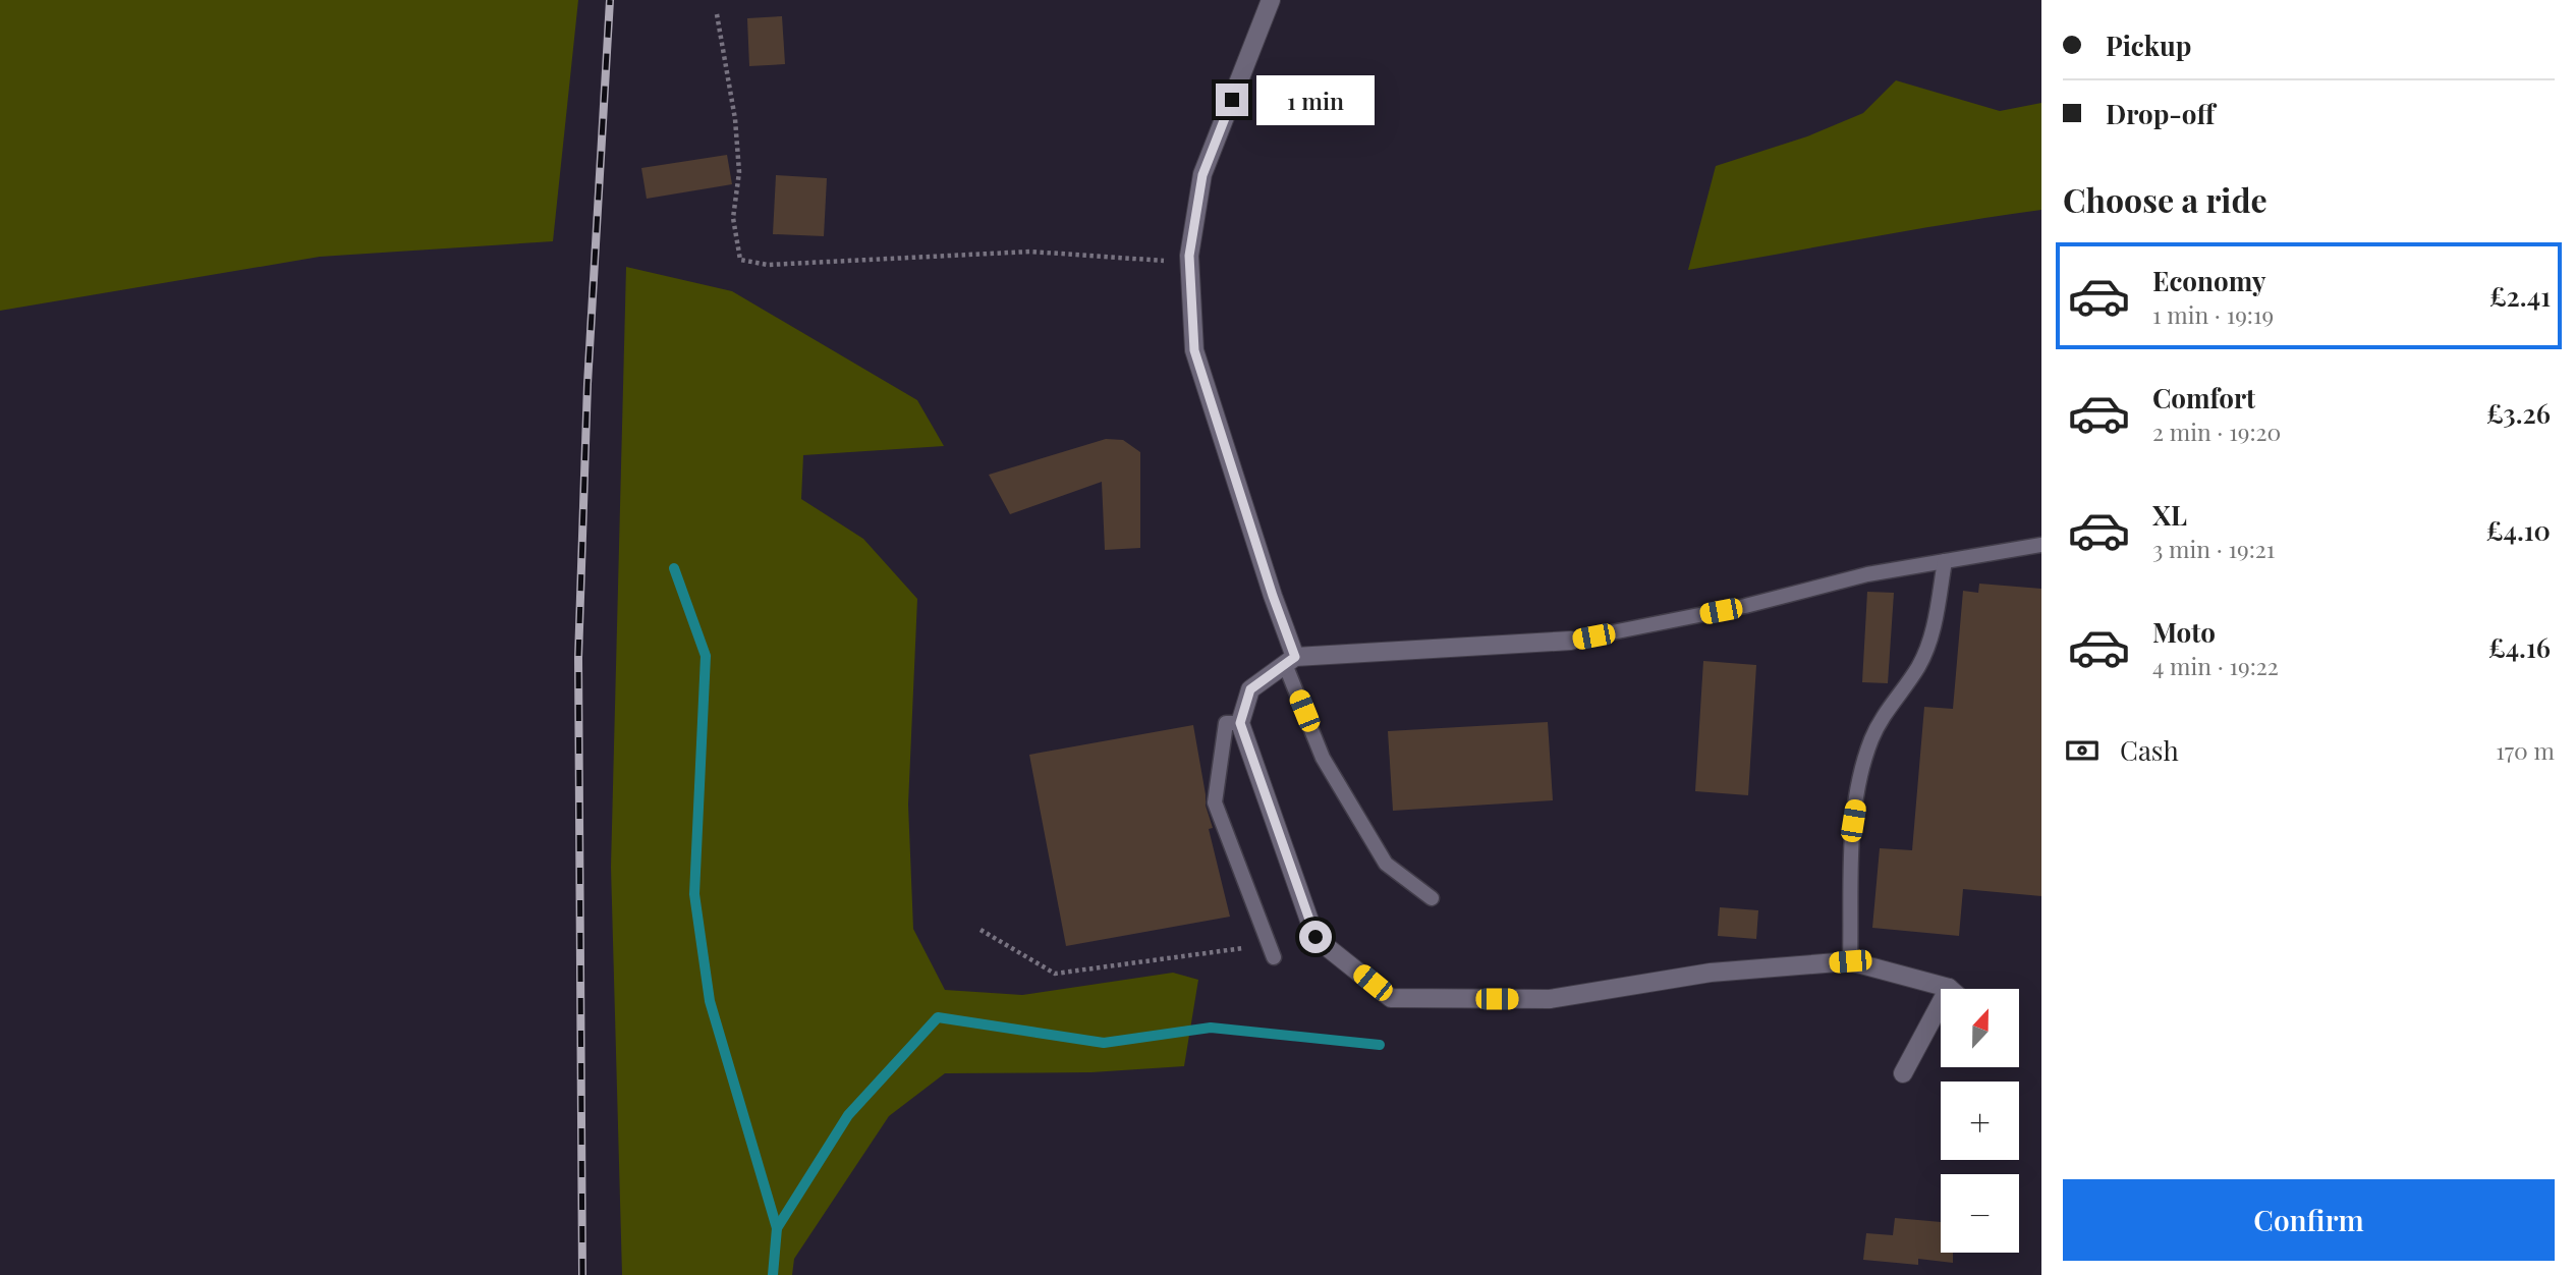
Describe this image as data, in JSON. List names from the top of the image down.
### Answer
{
  "north": "top",
  "page": {
    "banner": ["Pickup", "Drop-off"],
    "bubble": "1 min",
    "heading": "Choose a ride",
    "list": [
      {
        "name": "Economy",
        "note": "1 min · 19:19",
        "value": "£2.41"
      },
      {
        "name": "Comfort",
        "note": "2 min · 19:20",
        "value": "£3.26"
      },
      {
        "name": "XL",
        "note": "3 min · 19:21",
        "value": "£4.10"
      },
      {
        "name": "Moto",
        "note": "4 min · 19:22",
        "value": "£4.16"
      }
    ],
    "pay": ["Cash", "170 m"],
    "map_buttons": ["+", "−"],
    "buttons": "Confirm"
  }
}
